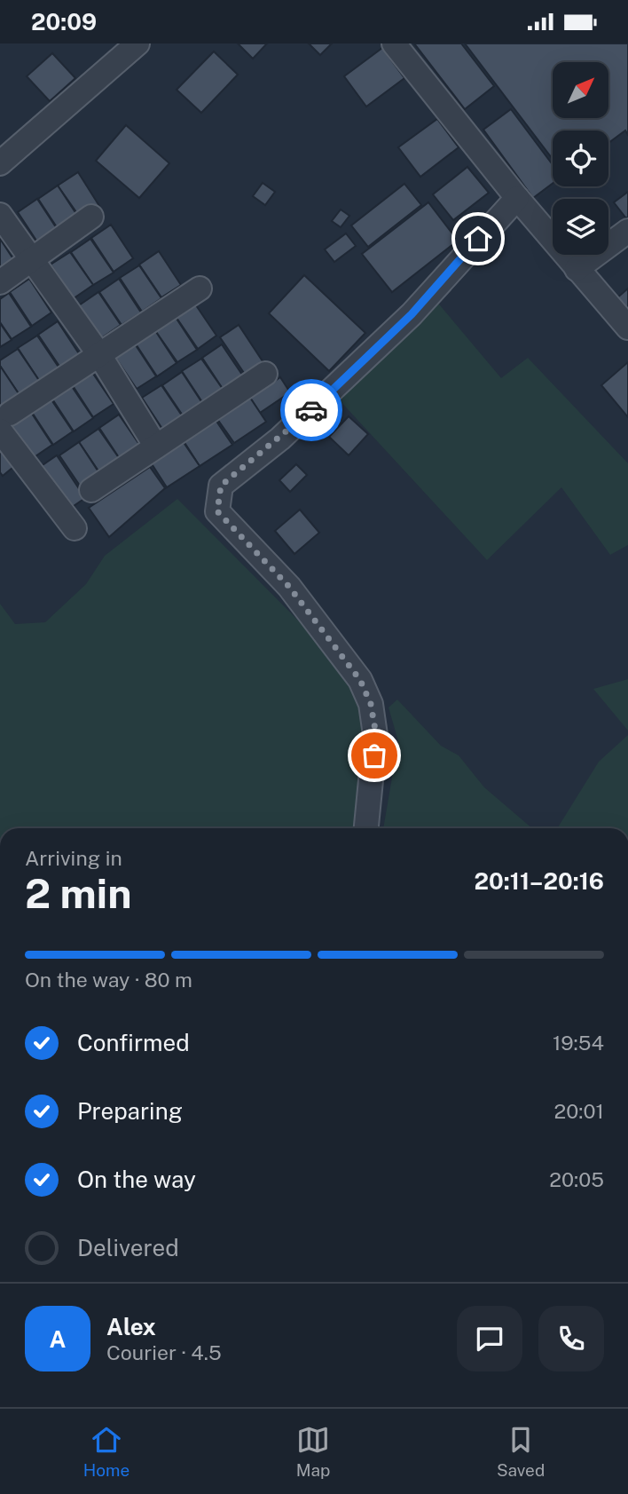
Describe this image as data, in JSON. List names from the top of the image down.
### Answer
{
  "north": "top right",
  "page": {
    "status": "20:09",
    "heading": ["2 min", "Arriving in", "20:11–20:16"],
    "panel": ["Alex", "Courier · 4.5"],
    "bar": "On the way · 80 m",
    "list": [
      ["Confirmed", "19:54"],
      ["Preparing", "20:01"],
      ["On the way", "20:05"],
      "Delivered"
    ],
    "round": "A",
    "tabs": ["Home", "Map", "Saved"]
  }
}
